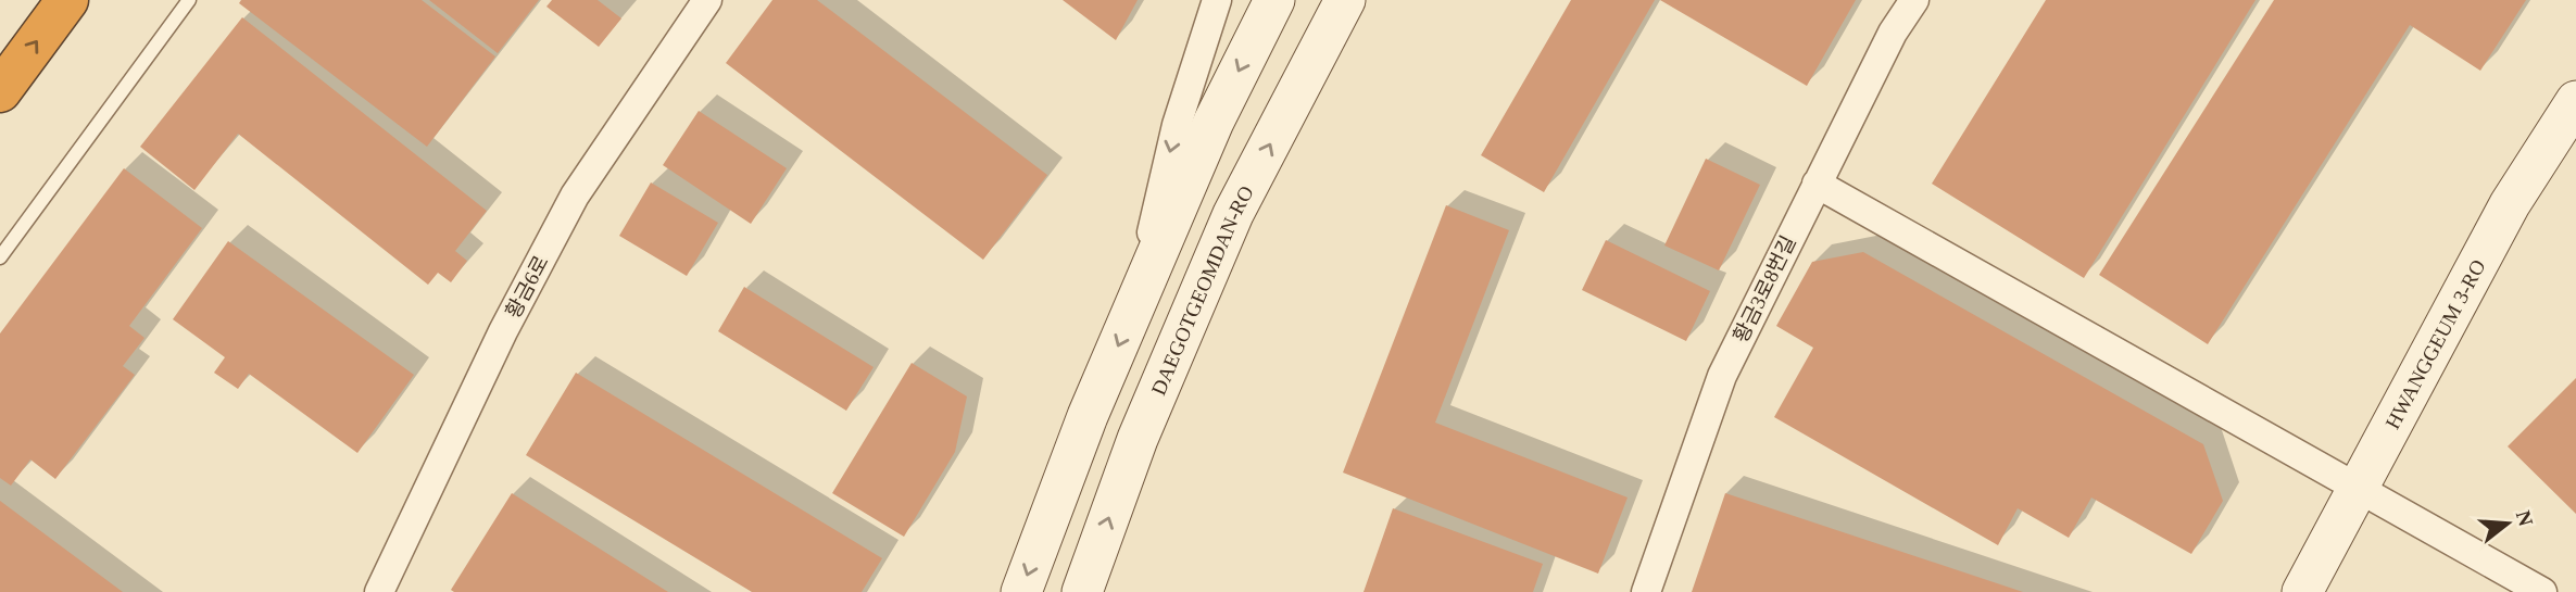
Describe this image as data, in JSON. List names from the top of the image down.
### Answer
{
  "streets": {
    "main road": ["DAEGOTGEOMDAN-RO", "HWANGGEUM 3-RO"],
    "street": ["황금6로", "황금3로8번길"]
  },
  "north": "right"
}
